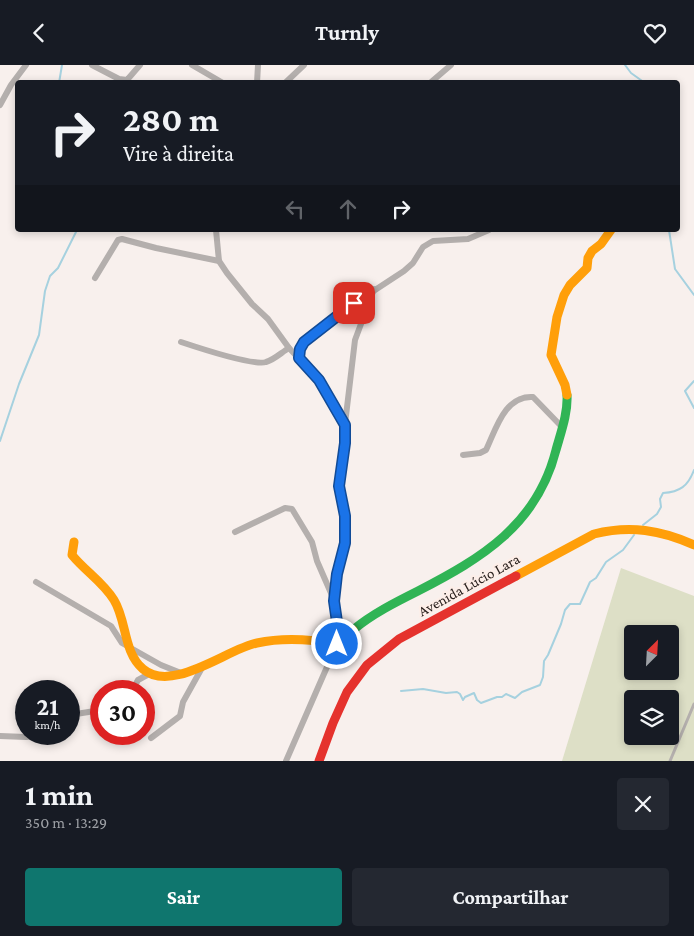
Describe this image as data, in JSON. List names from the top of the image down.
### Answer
{
  "streets": {
    "street": ["Avenida Lúcio Lara"]
  },
  "north": "top right",
  "page": {
    "header": "Turnly",
    "turn": ["280 m", "Vire à direita"],
    "speed": "21 km/h",
    "limit": "30",
    "heading": ["1 min", "350 m · 13:29"],
    "buttons": ["Sair", "Compartilhar"]
  }
}
